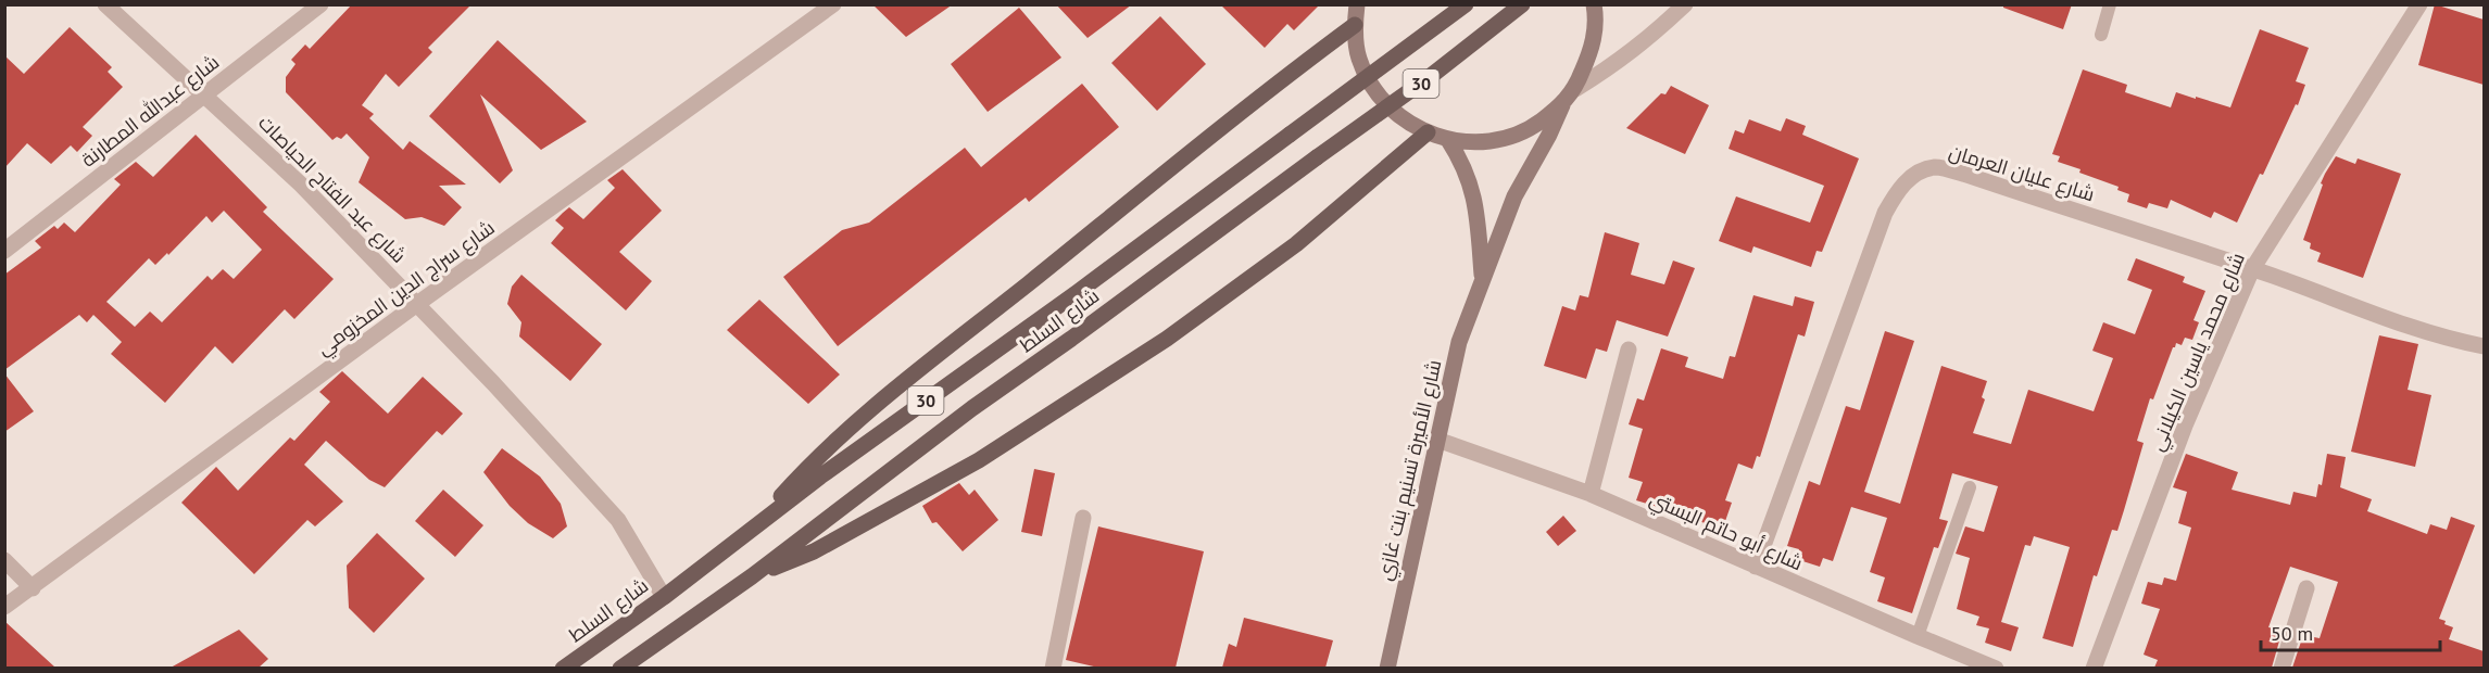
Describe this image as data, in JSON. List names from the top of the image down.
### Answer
{
  "streets": {
    "main road": ["30", "شارع السلط", "شارع الأميرة تسنيم بنت غازي"],
    "street": [
      "شارع عبدالله المطارنة",
      "شارع عليان العرمان",
      "شارع عبد الفتاح الحياصات",
      "شارع سراج الدين المخزومي",
      "شارع محمد ياسين الكيلاني",
      "شارع أبو حاتم البستي"
    ]
  },
  "crossings": [
    ["شارع عبدالله المطارنة", "شارع عبد الفتاح الحياصات"],
    ["شارع عليان العرمان", "شارع محمد ياسين الكيلاني"],
    ["شارع عليان العرمان", "شارع أبو حاتم البستي"],
    ["شارع عبد الفتاح الحياصات", "شارع سراج الدين المخزومي"],
    ["شارع عبد الفتاح الحياصات", "شارع السلط"],
    ["شارع الأميرة تسنيم بنت غازي", "شارع أبو حاتم البستي"]
  ],
  "scale_bar": "50 m"
}
